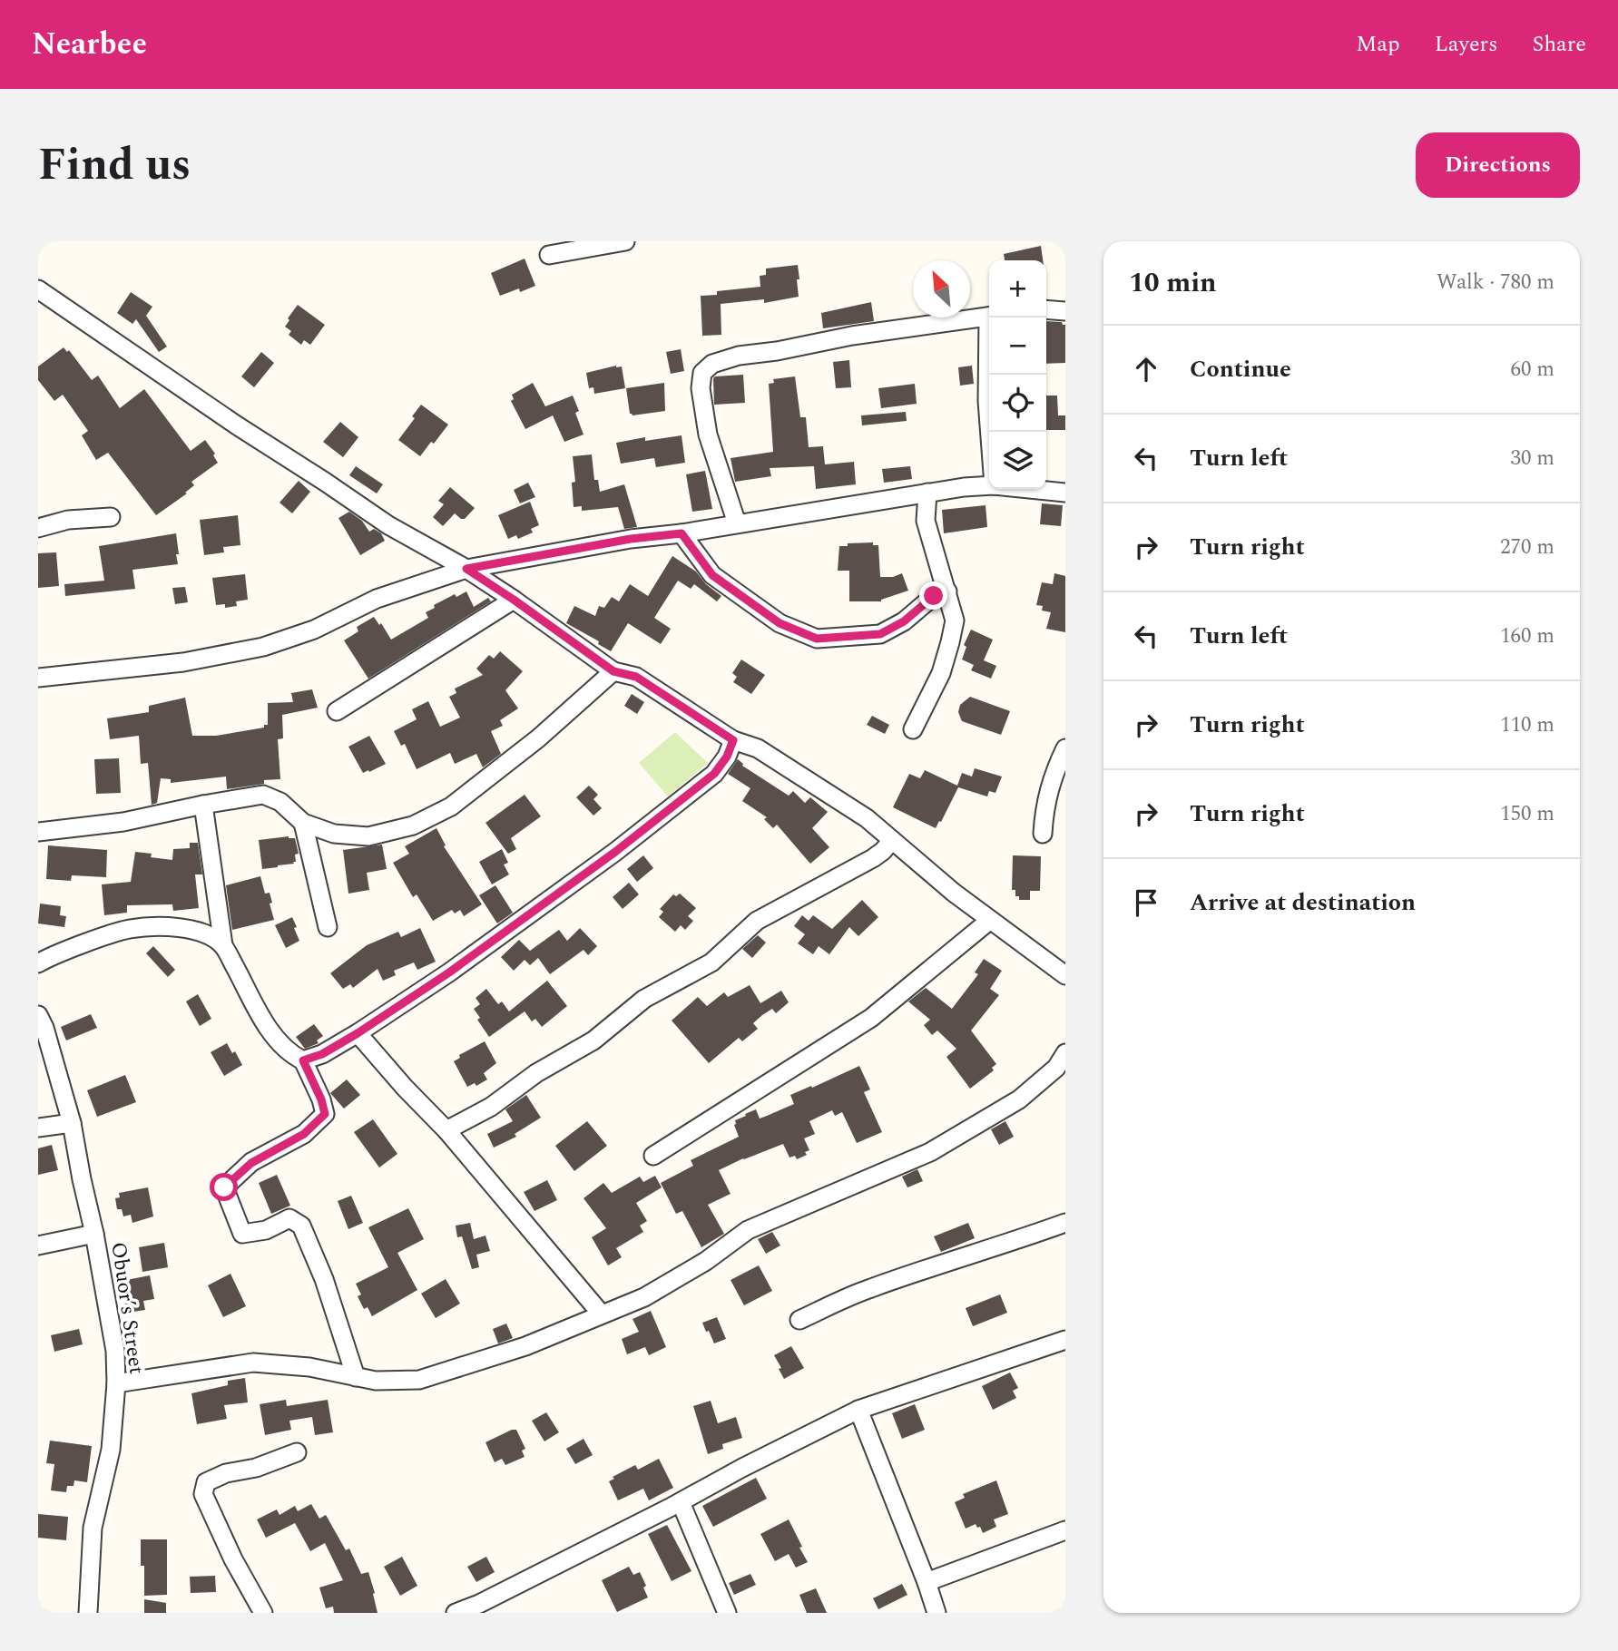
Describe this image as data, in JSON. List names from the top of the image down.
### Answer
{
  "streets": {
    "street": ["Obuor’s Street"]
  },
  "north": "top left",
  "page": {
    "header": "Nearbee",
    "nav": ["Map", "Layers", "Share"],
    "title": "Find us",
    "buttons": "Directions",
    "heading": ["10 min", "Walk · 780 m"],
    "map_buttons": ["+", "−"],
    "list": [
      ["Continue", "60 m"],
      ["Turn left", "30 m"],
      ["Turn right", "270 m"],
      ["Turn left", "160 m"],
      ["Turn right", "110 m"],
      ["Turn right", "150 m"],
      "Arrive at destination"
    ]
  }
}
